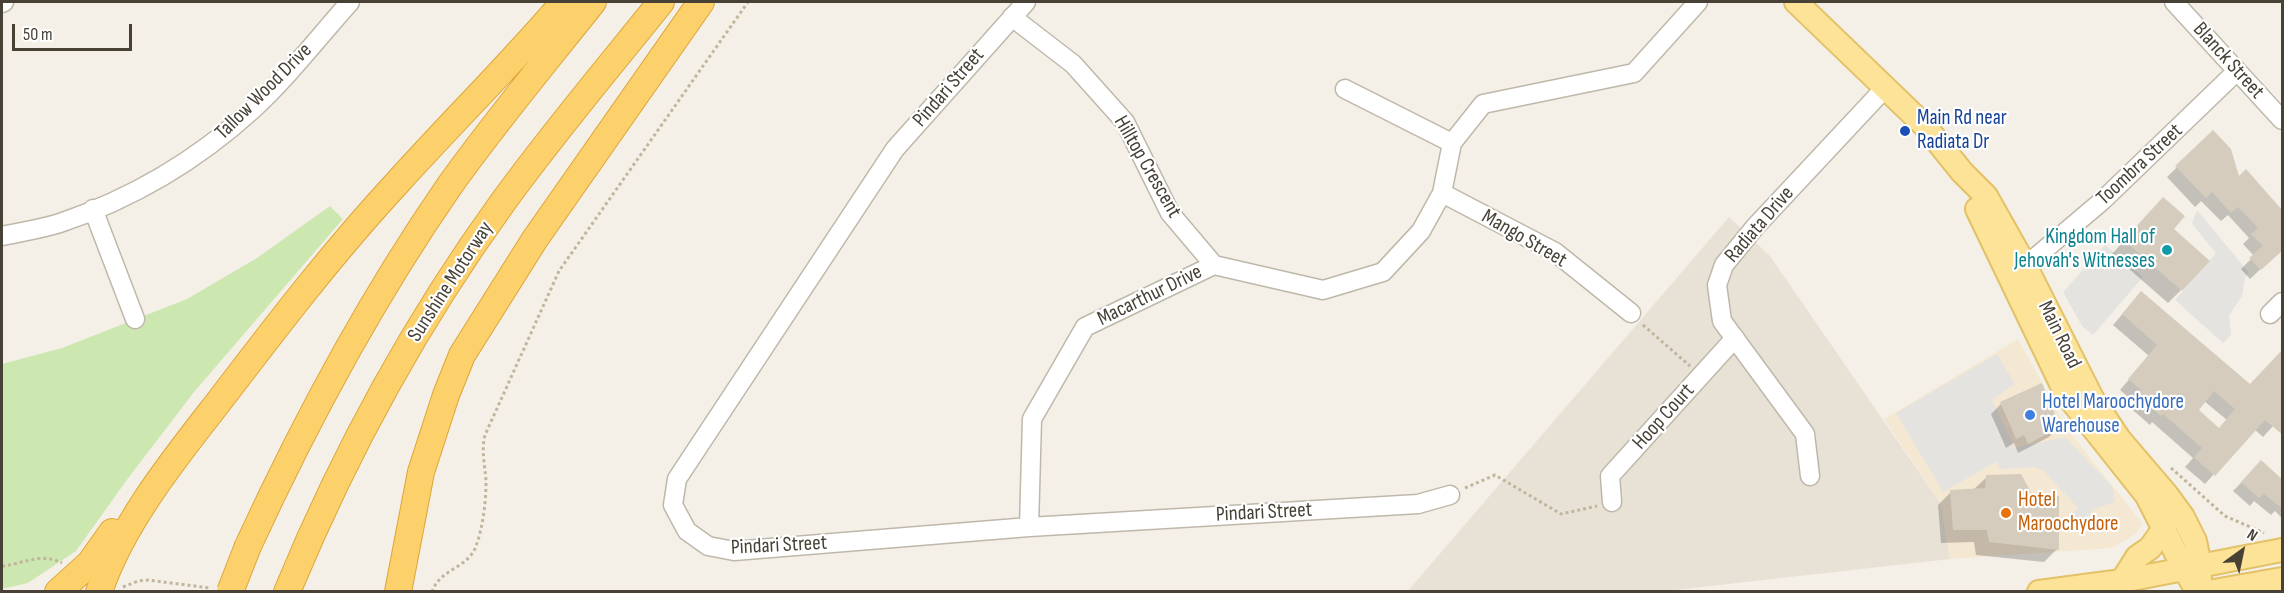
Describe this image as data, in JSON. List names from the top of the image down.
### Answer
{
  "streets": {
    "highway": ["Sunshine Motorway"],
    "main road": ["Main Road"],
    "street": [
      "Blanck Street",
      "Pindari Street",
      "Tallow Wood Drive",
      "Toombra Street",
      "Hilltop Crescent",
      "Radiata Drive",
      "Mango Street",
      "Macarthur Drive",
      "Hoop Court"
    ]
  },
  "crossings": [
    ["Blanck Street", "Toombra Street"],
    ["Pindari Street", "Hilltop Crescent"],
    ["Pindari Street", "Macarthur Drive"],
    ["Toombra Street", "Main Road"],
    ["Hilltop Crescent", "Macarthur Drive"],
    ["Radiata Drive", "Main Road"],
    ["Radiata Drive", "Hoop Court"]
  ],
  "places": [
    "Main Rd near Radiata Dr",
    "Kingdom Hall of Jehovah's Witnesses",
    "Hotel Maroochydore Warehouse",
    "Hotel Maroochydore"
  ],
  "scale_bar": "50 m",
  "north": "top right"
}
